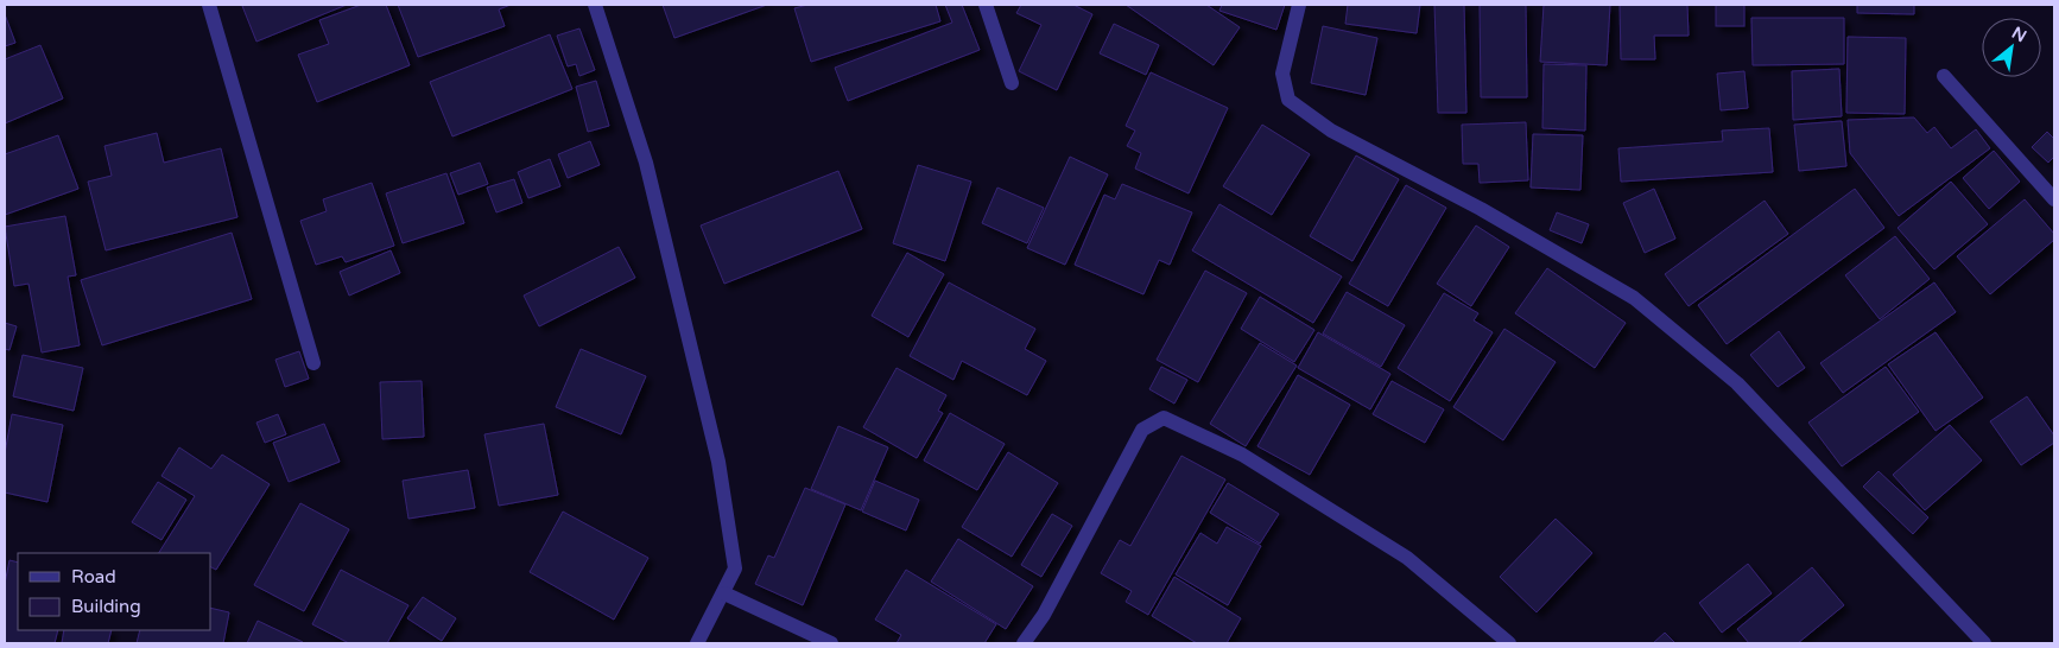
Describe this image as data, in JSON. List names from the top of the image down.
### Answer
{
  "legend": ["Road", "Building"],
  "north": "top right"
}
